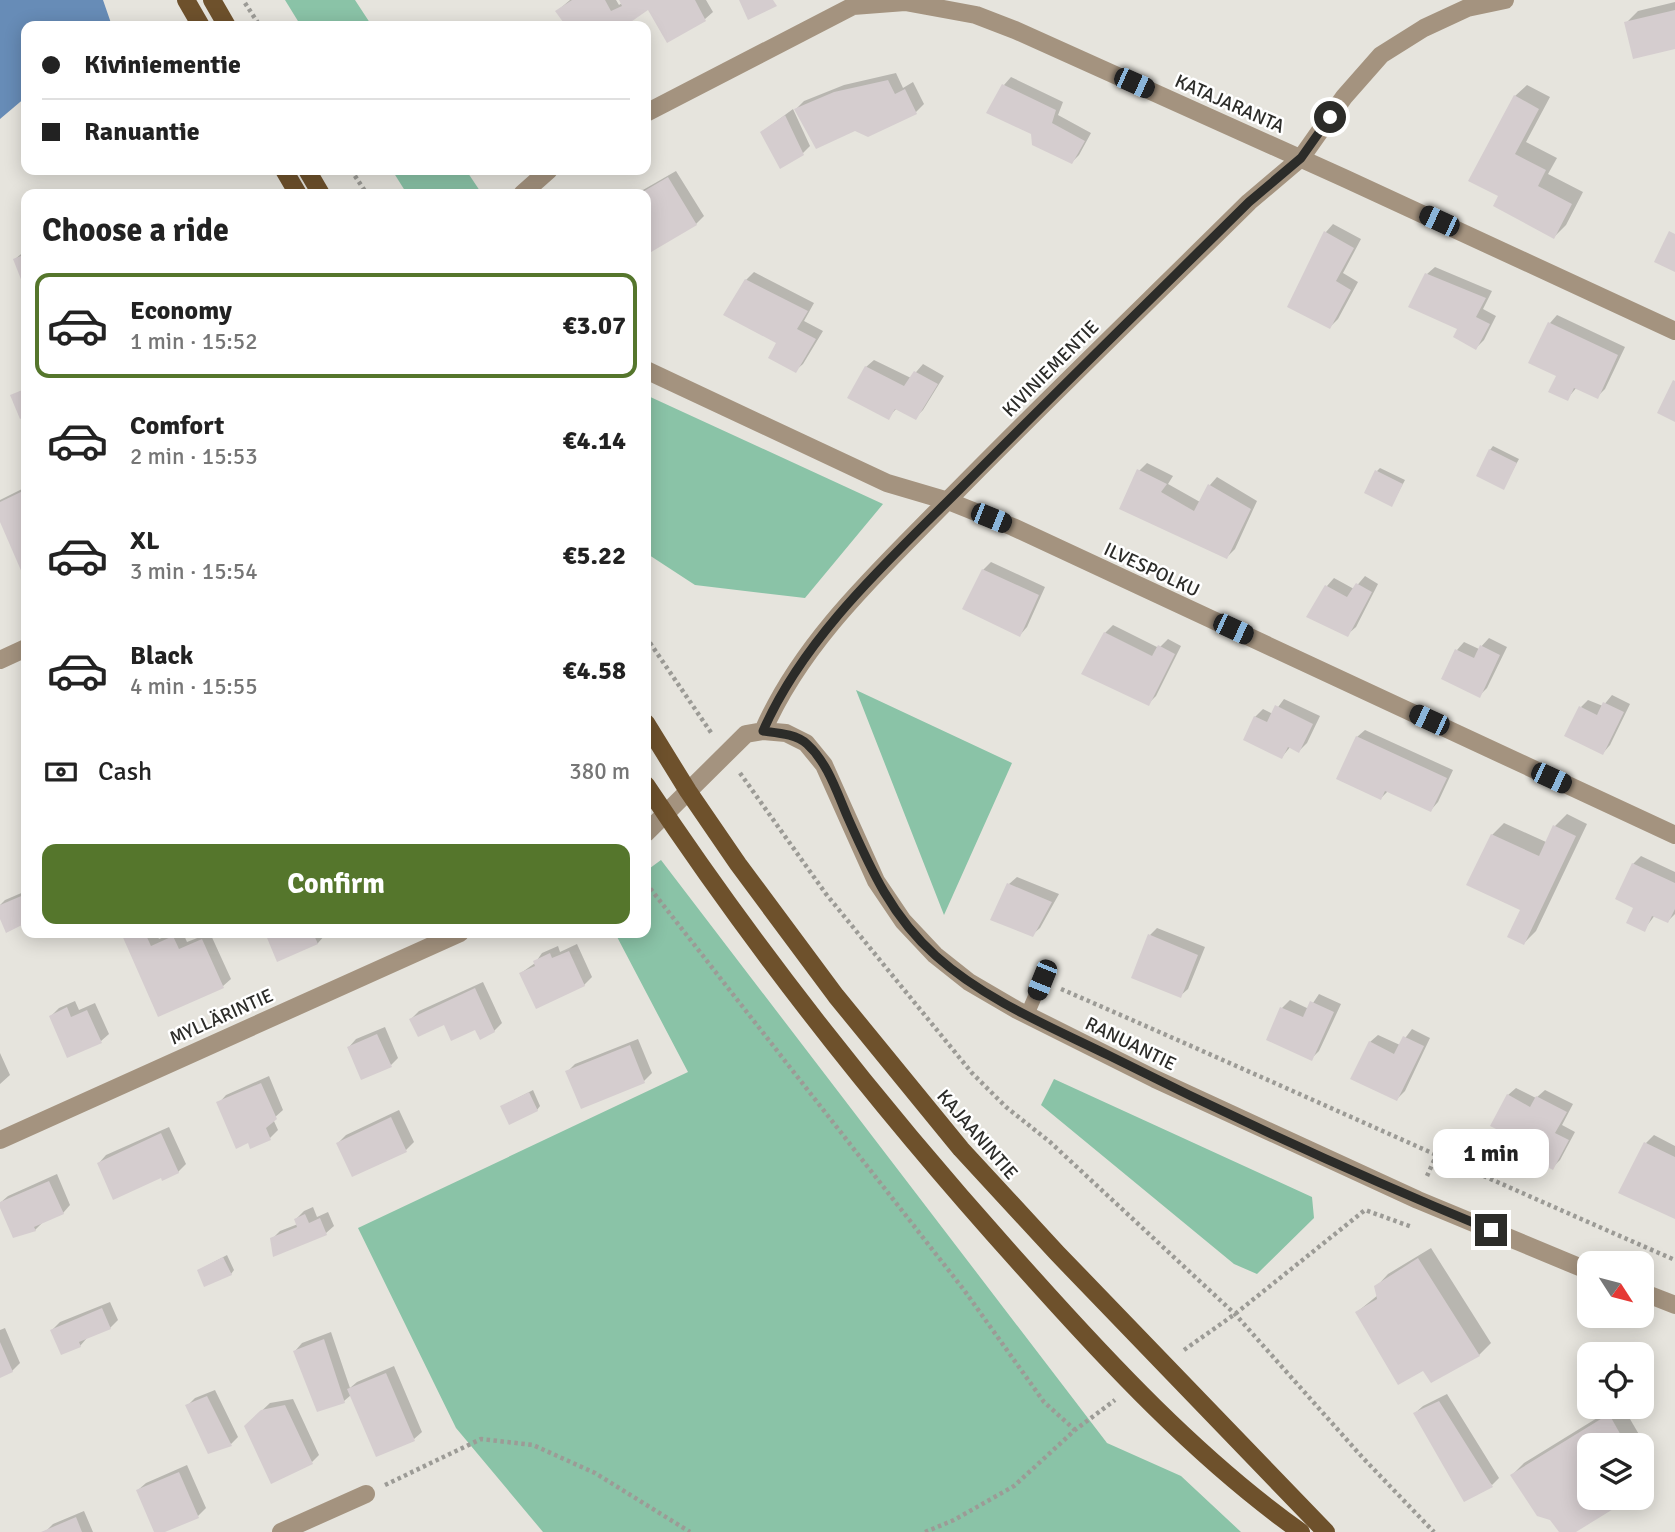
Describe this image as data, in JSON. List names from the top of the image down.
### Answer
{
  "streets": {
    "main road": ["KAJAANINTIE"],
    "street": [
      "KATAJARANTA",
      "KIVINIEMENTIE",
      "ILVESPOLKU",
      "MYLLÄRINTIE",
      "RANUANTIE"
    ]
  },
  "crossings": [
    ["KATAJARANTA", "KIVINIEMENTIE"],
    ["KIVINIEMENTIE", "ILVESPOLKU"],
    ["KIVINIEMENTIE", "RANUANTIE"]
  ],
  "north": "bottom right",
  "page": {
    "banner": ["Kiviniementie", "Ranuantie"],
    "heading": "Choose a ride",
    "list": [
      {
        "name": "Economy",
        "note": "1 min · 15:52",
        "value": "€3.07"
      },
      {
        "name": "Comfort",
        "note": "2 min · 15:53",
        "value": "€4.14"
      },
      {
        "name": "XL",
        "note": "3 min · 15:54",
        "value": "€5.22"
      },
      {
        "name": "Black",
        "note": "4 min · 15:55",
        "value": "€4.58"
      }
    ],
    "pay": ["Cash", "380 m"],
    "buttons": "Confirm",
    "bubble": "1 min"
  }
}
